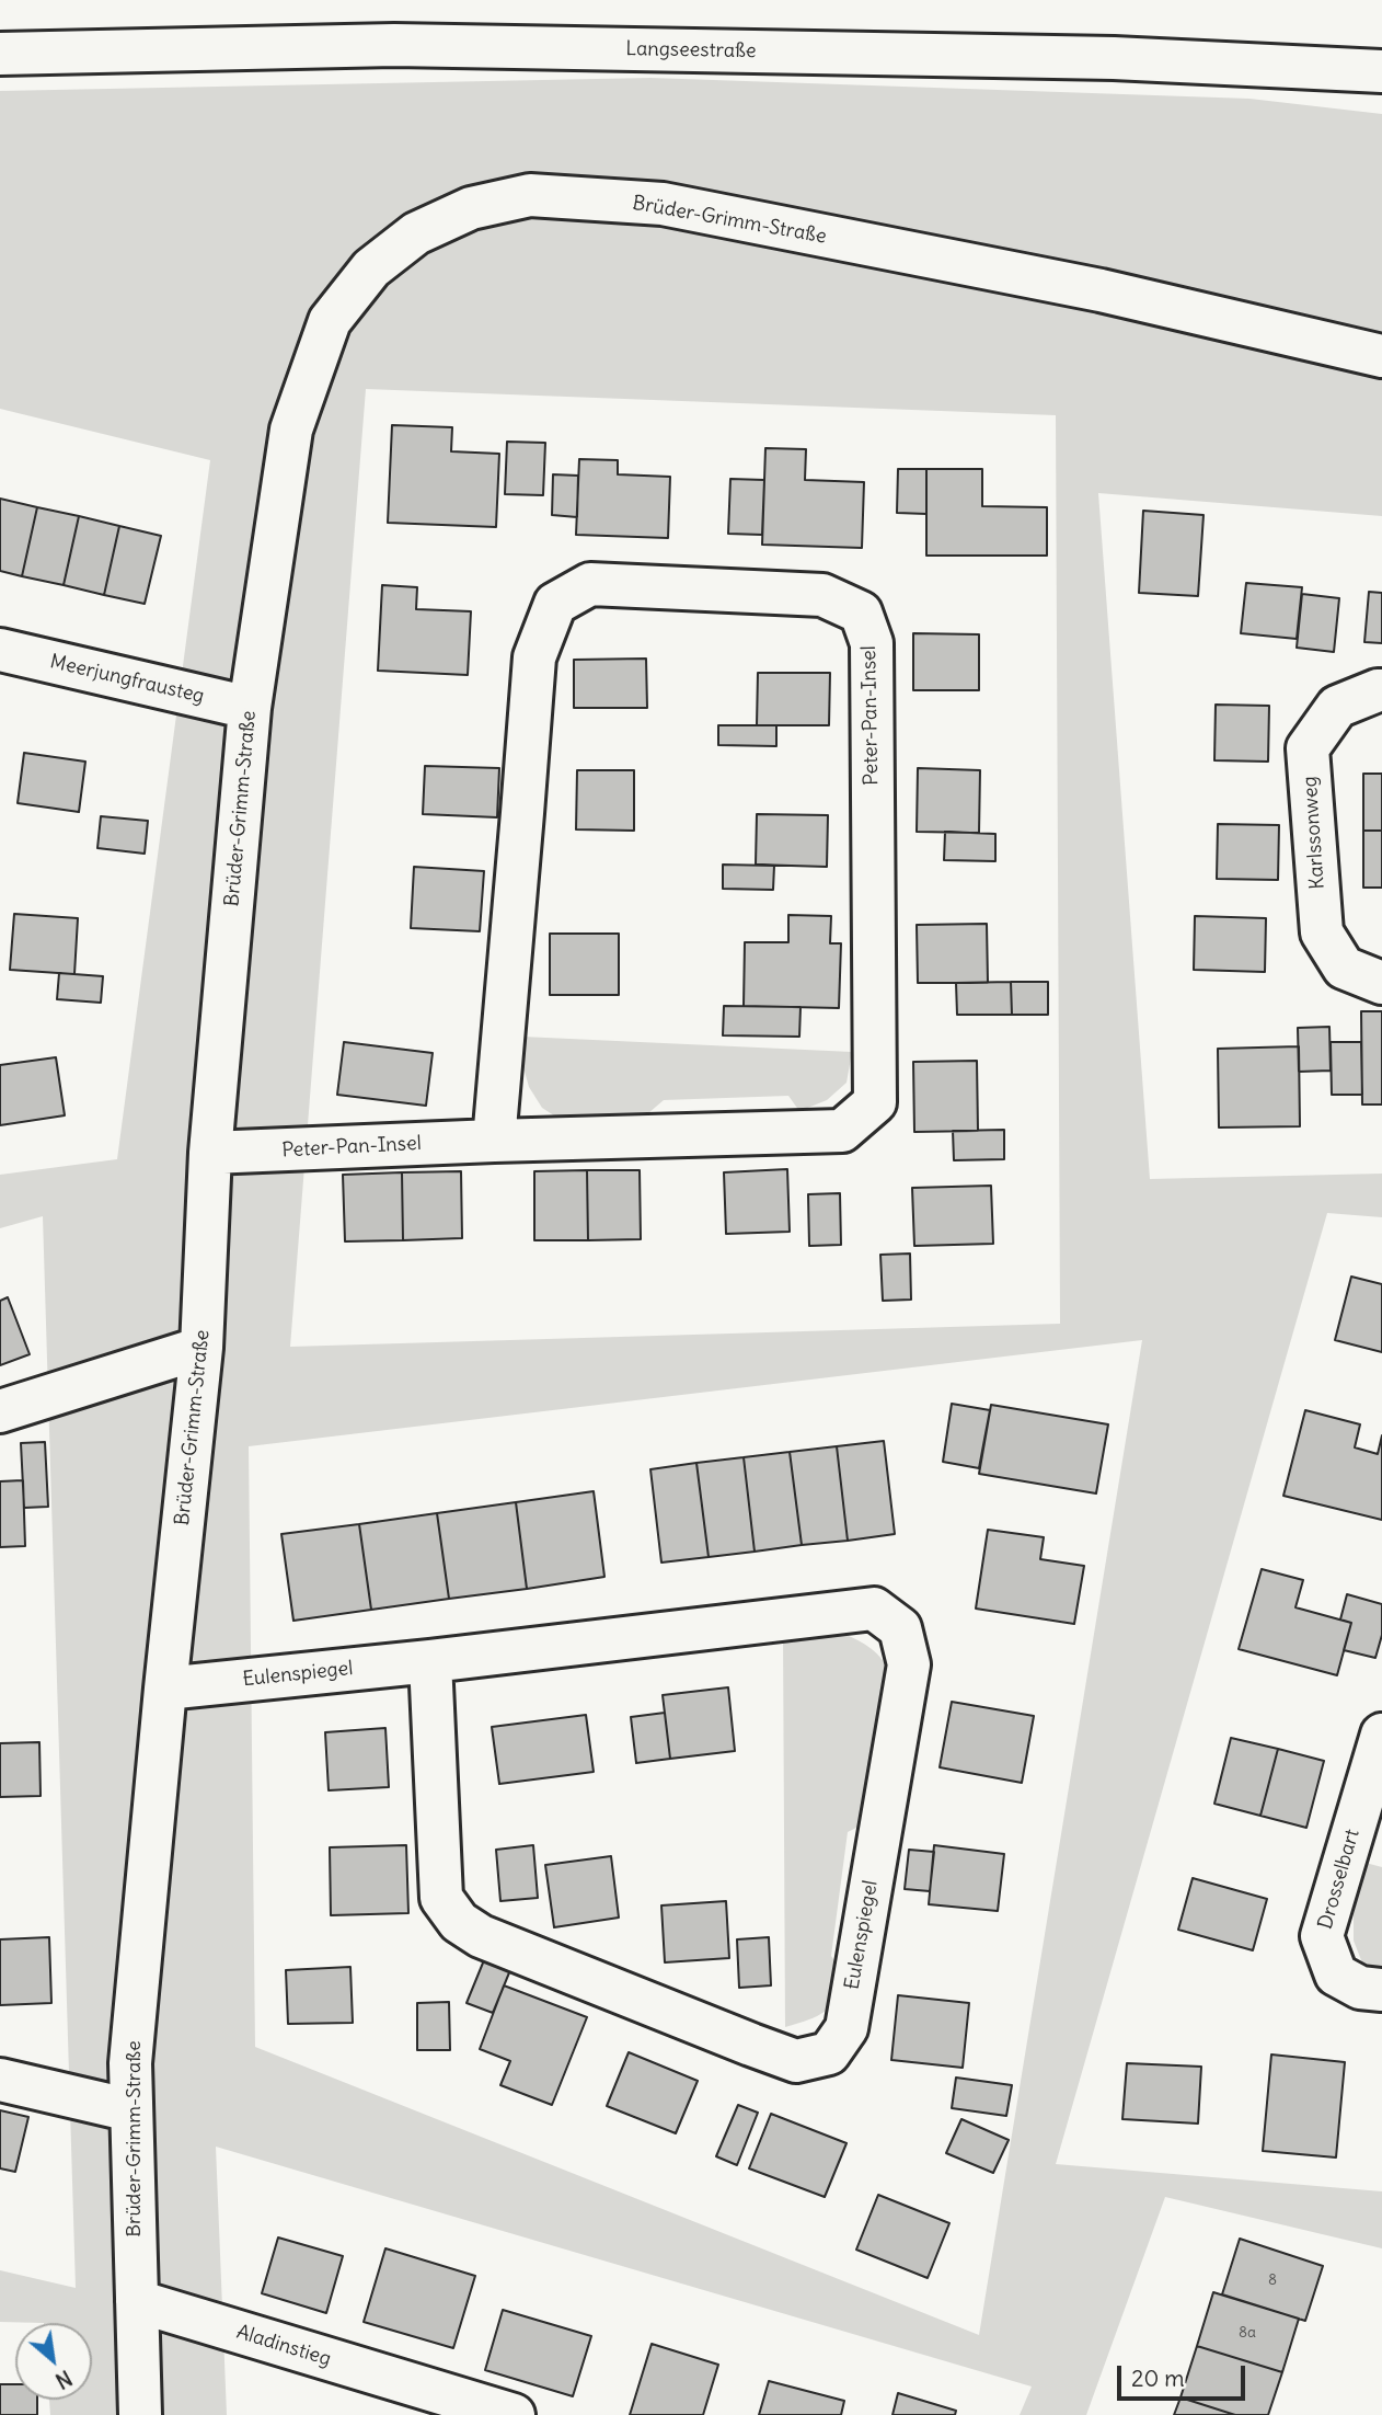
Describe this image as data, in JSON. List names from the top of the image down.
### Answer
{
  "streets": {
    "street": [
      "Langseestraße",
      "Brüder-Grimm-Straße",
      "Meerjungfrausteg",
      "Peter-Pan-Insel",
      "Karlssonweg",
      "Eulenspiegel",
      "Drosselbart",
      "Aladinstieg"
    ]
  },
  "crossings": [
    ["Brüder-Grimm-Straße", "Meerjungfrausteg"],
    ["Brüder-Grimm-Straße", "Peter-Pan-Insel"],
    ["Brüder-Grimm-Straße", "Eulenspiegel"],
    ["Brüder-Grimm-Straße", "Aladinstieg"]
  ],
  "house_numbers": ["8", "8a"],
  "scale_bar": "20 m",
  "north": "bottom right"
}
